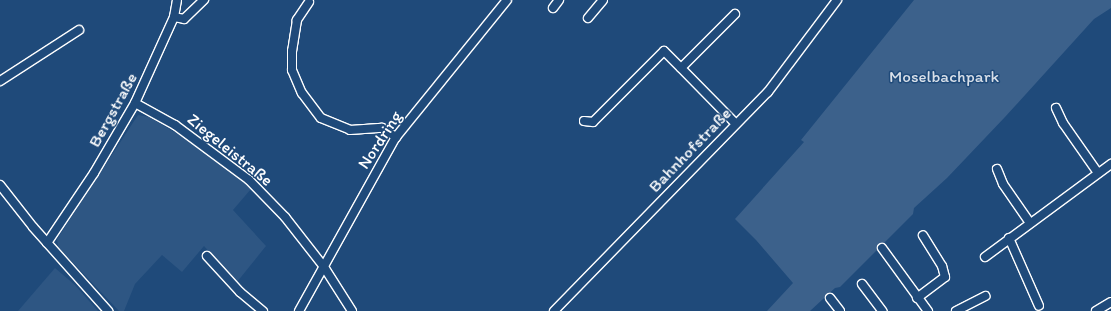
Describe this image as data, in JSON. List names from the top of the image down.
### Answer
{
  "streets": {
    "street": [
      "Bergstraße",
      "Nordring",
      "Ziegeleistraße",
      "Bahnhofstraße"
    ]
  },
  "crossings": [
    ["Bergstraße", "Ziegeleistraße"],
    ["Nordring", "Ziegeleistraße"]
  ],
  "parks": ["Moselbachpark"]
}
